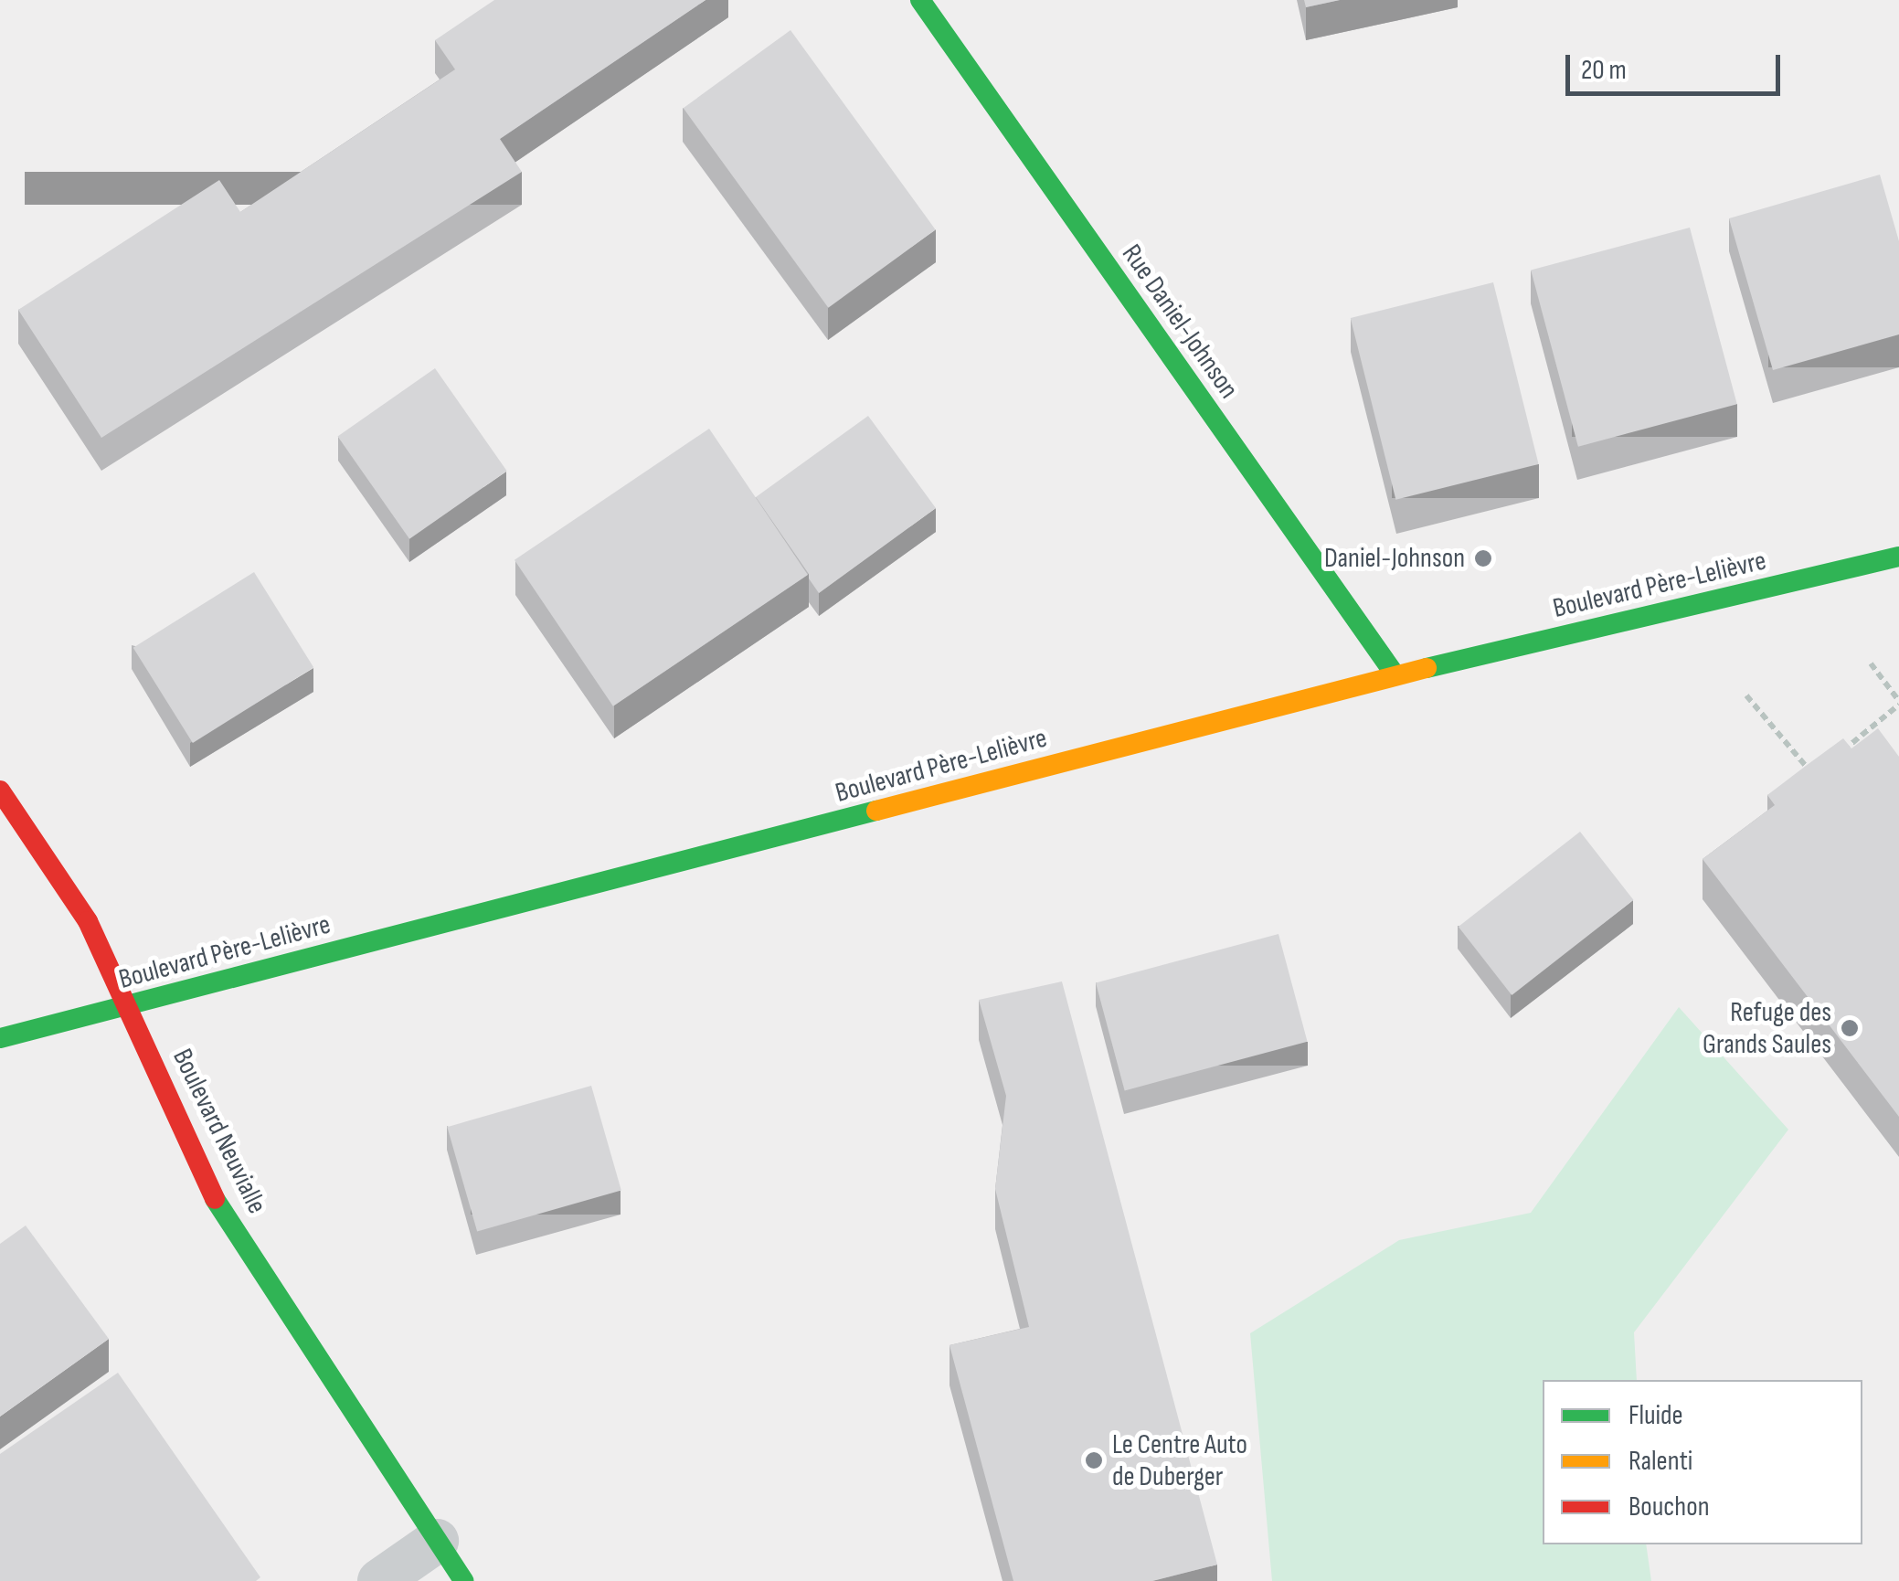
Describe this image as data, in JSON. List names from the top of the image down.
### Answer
{
  "streets": {
    "main road": ["Rue Daniel-Johnson", "Boulevard Père-Lelièvre", "Boulevard Neuvialle"]
  },
  "crossings": [
    ["Rue Daniel-Johnson", "Boulevard Père-Lelièvre"],
    ["Boulevard Père-Lelièvre", "Boulevard Neuvialle"]
  ],
  "places": ["Daniel-Johnson", "Refuge des Grands Saules", "Le Centre Auto de Duberger"],
  "legend": ["Fluide", "Ralenti", "Bouchon"],
  "scale_bar": "20 m"
}
